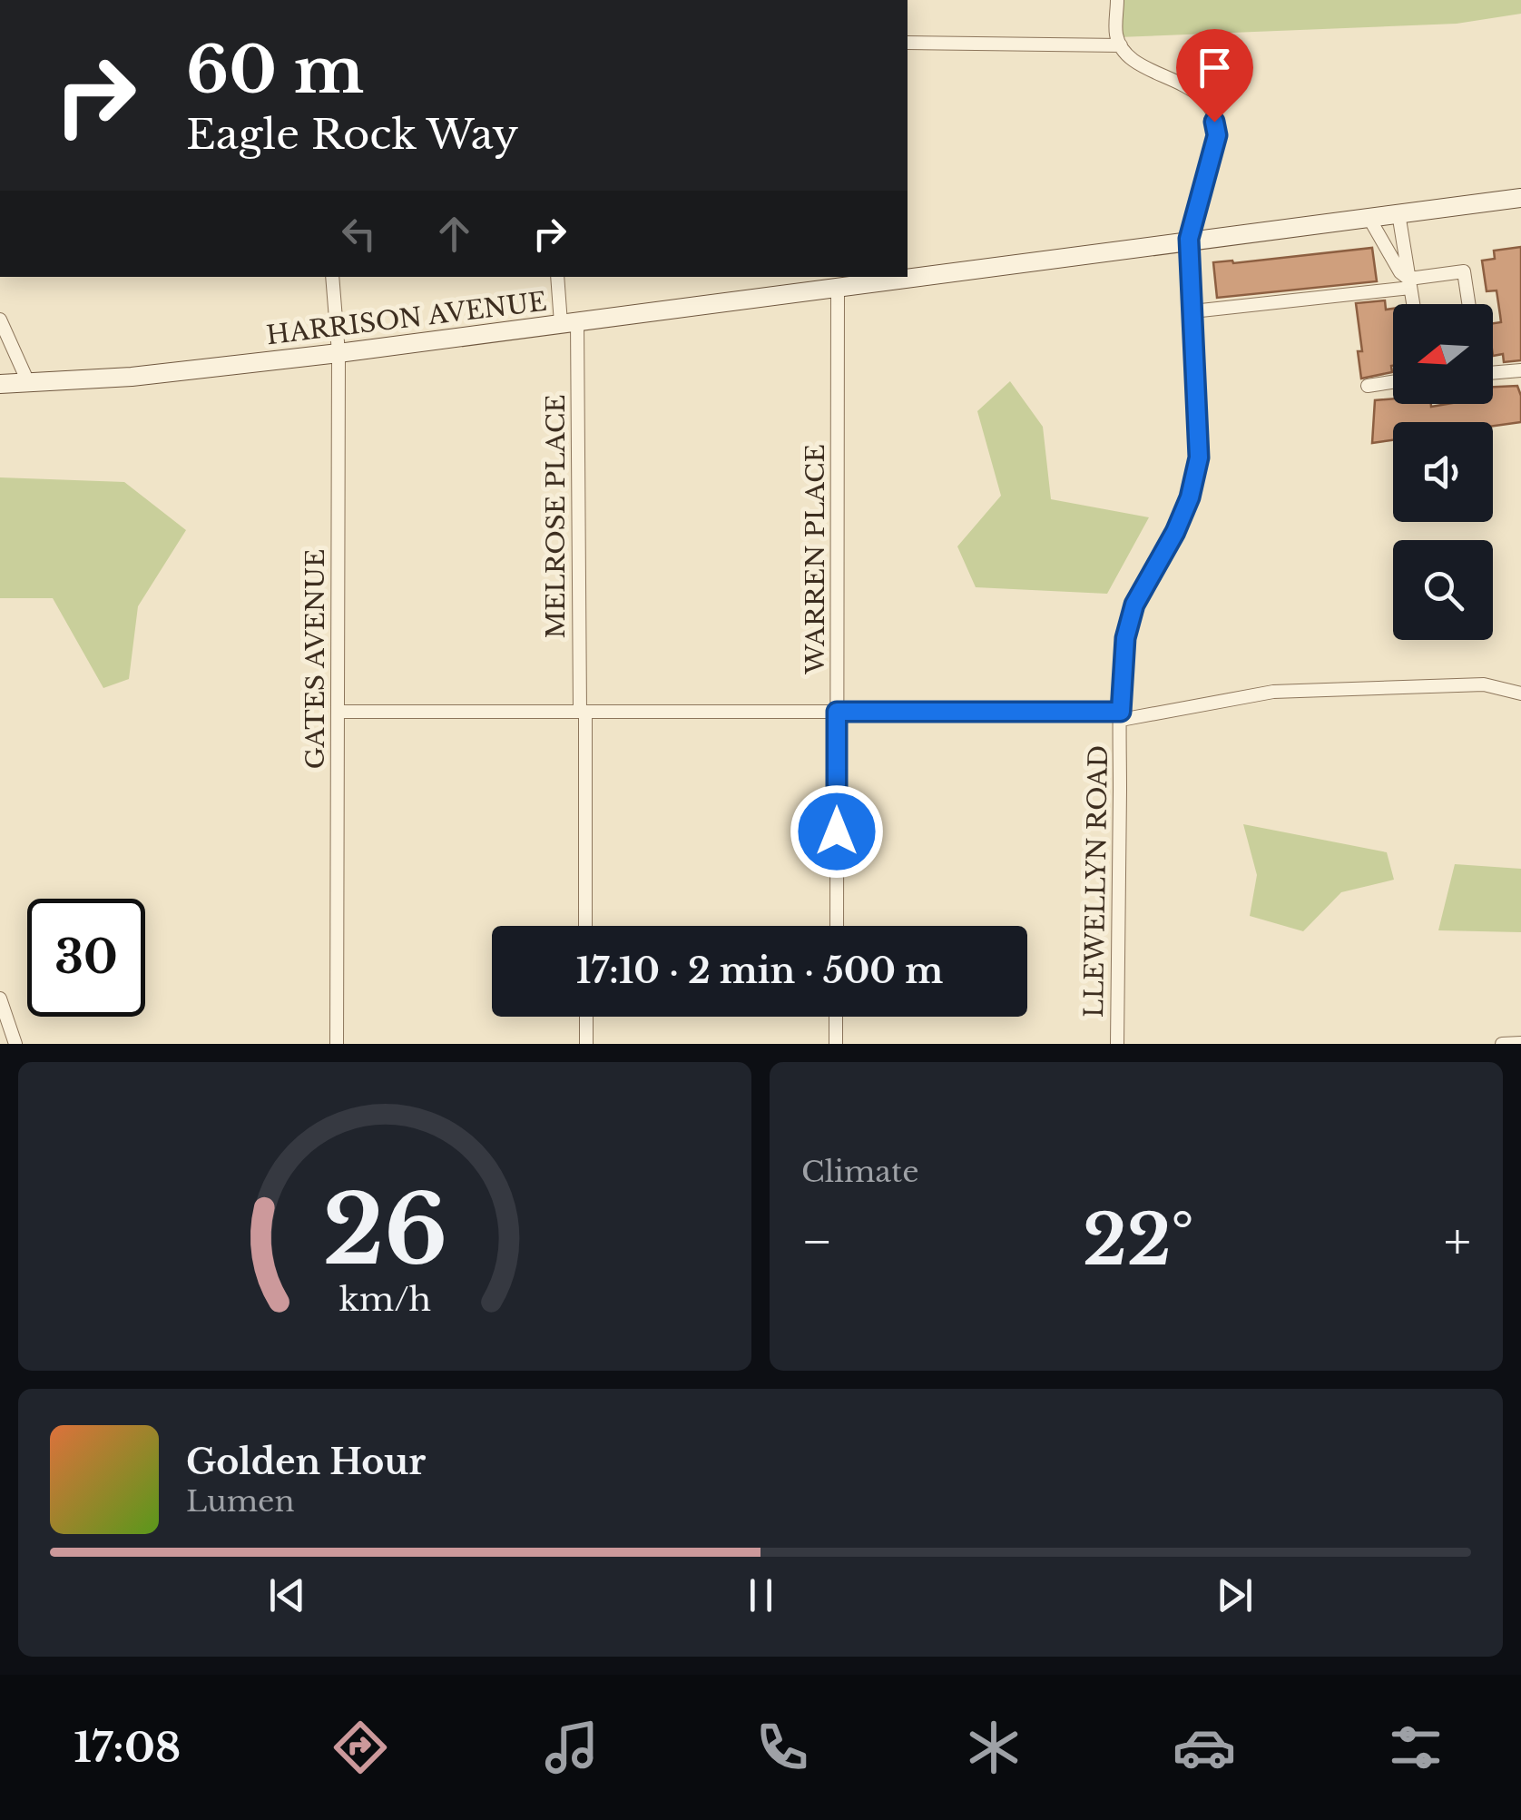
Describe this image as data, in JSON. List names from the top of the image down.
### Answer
{
  "streets": {
    "street": [
      "HARRISON AVENUE",
      "MELROSE PLACE",
      "WARREN PLACE",
      "GATES AVENUE",
      "LLEWELLYN ROAD"
    ]
  },
  "crossings": [
    ["HARRISON AVENUE", "MELROSE PLACE"],
    ["HARRISON AVENUE", "WARREN PLACE"],
    ["HARRISON AVENUE", "GATES AVENUE"],
    ["HARRISON AVENUE", "LLEWELLYN ROAD"]
  ],
  "north": "left",
  "page": {
    "turn": ["60 m", "Eagle Rock Way"],
    "limit": "30",
    "trip": "17:10 · 2 min · 500 m",
    "tile": "Climate",
    "heat": ["−", "22°", "+"],
    "song": ["Golden Hour", "Lumen"],
    "tabs": "17:08",
    "gauge": ["26", "km/h"]
  }
}
